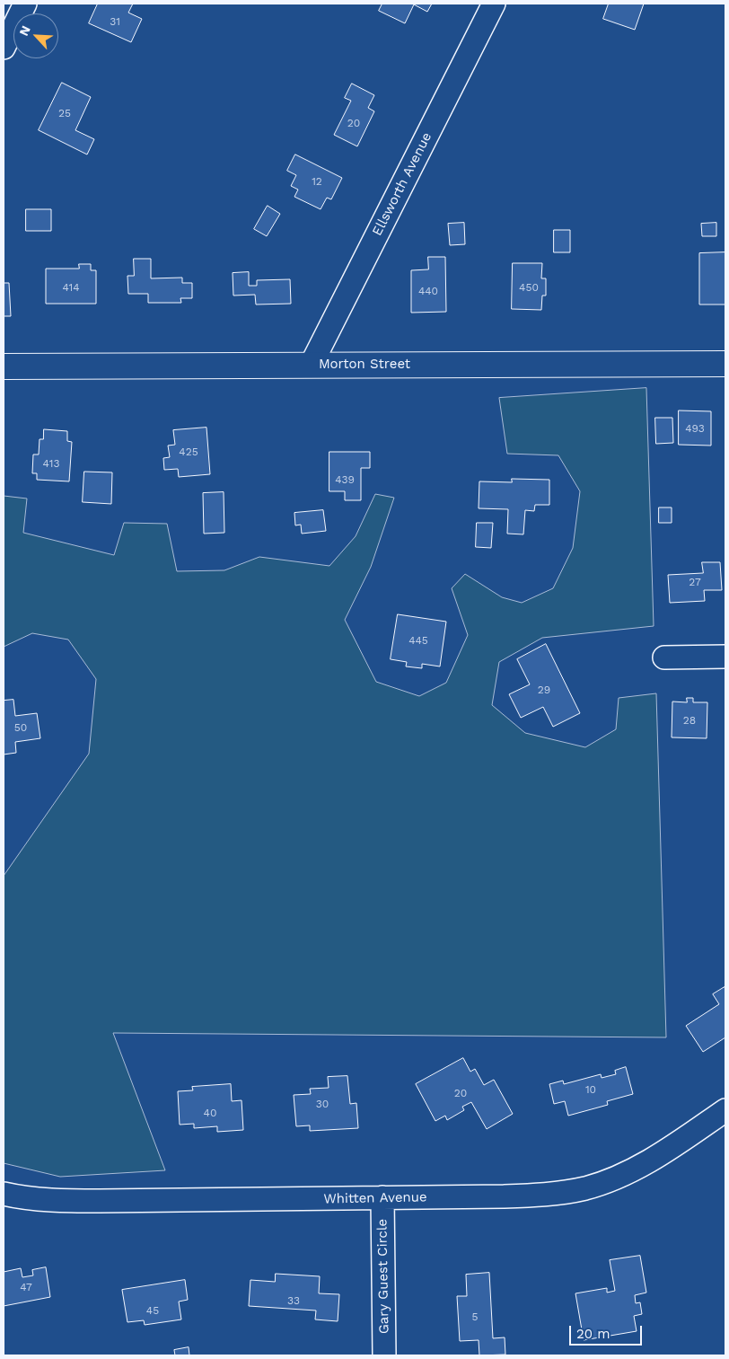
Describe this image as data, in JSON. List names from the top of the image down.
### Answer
{
  "streets": {
    "street": [
      "Ellsworth Avenue",
      "Morton Street",
      "Whitten Avenue",
      "Gary Guest Circle"
    ]
  },
  "crossings": [
    ["Ellsworth Avenue", "Morton Street"],
    ["Whitten Avenue", "Gary Guest Circle"]
  ],
  "house_numbers": [
    "31",
    "25",
    "20",
    "12",
    "414",
    "450",
    "440",
    "493",
    "425",
    "413",
    "439",
    "27",
    "445",
    "29",
    "28",
    "50",
    "10",
    "20",
    "30",
    "40",
    "47",
    "33",
    "45",
    "5"
  ],
  "scale_bar": "20 m",
  "north": "top left"
}
